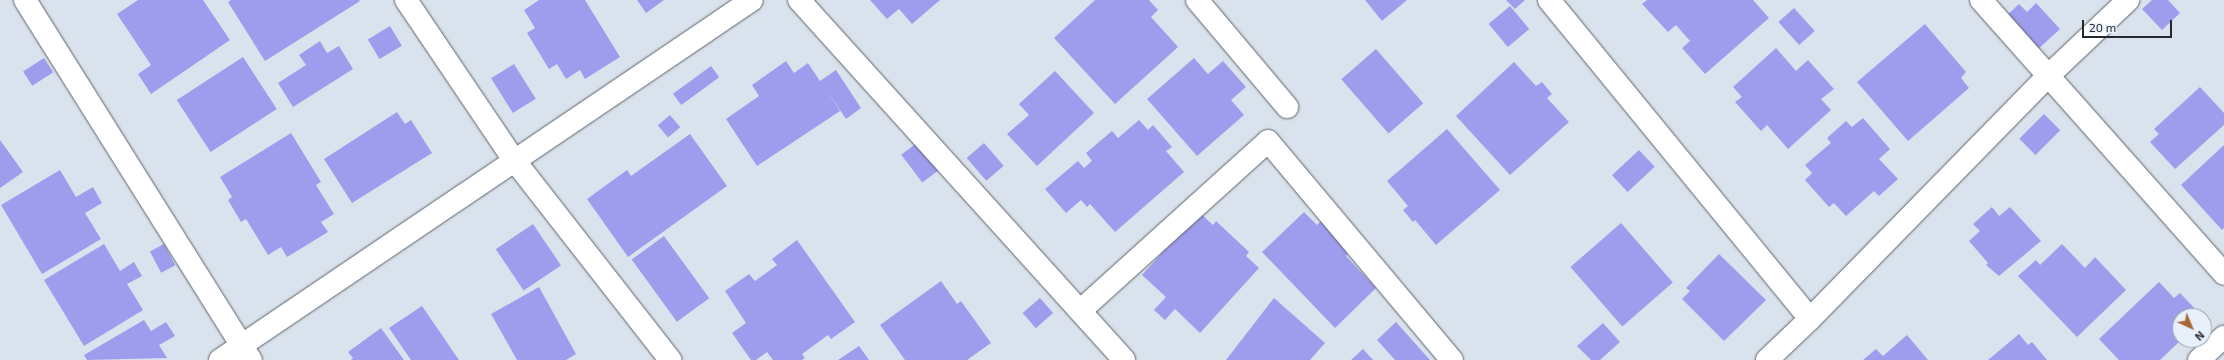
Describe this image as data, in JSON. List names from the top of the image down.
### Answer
{
  "scale_bar": "20 m",
  "north": "bottom right"
}
